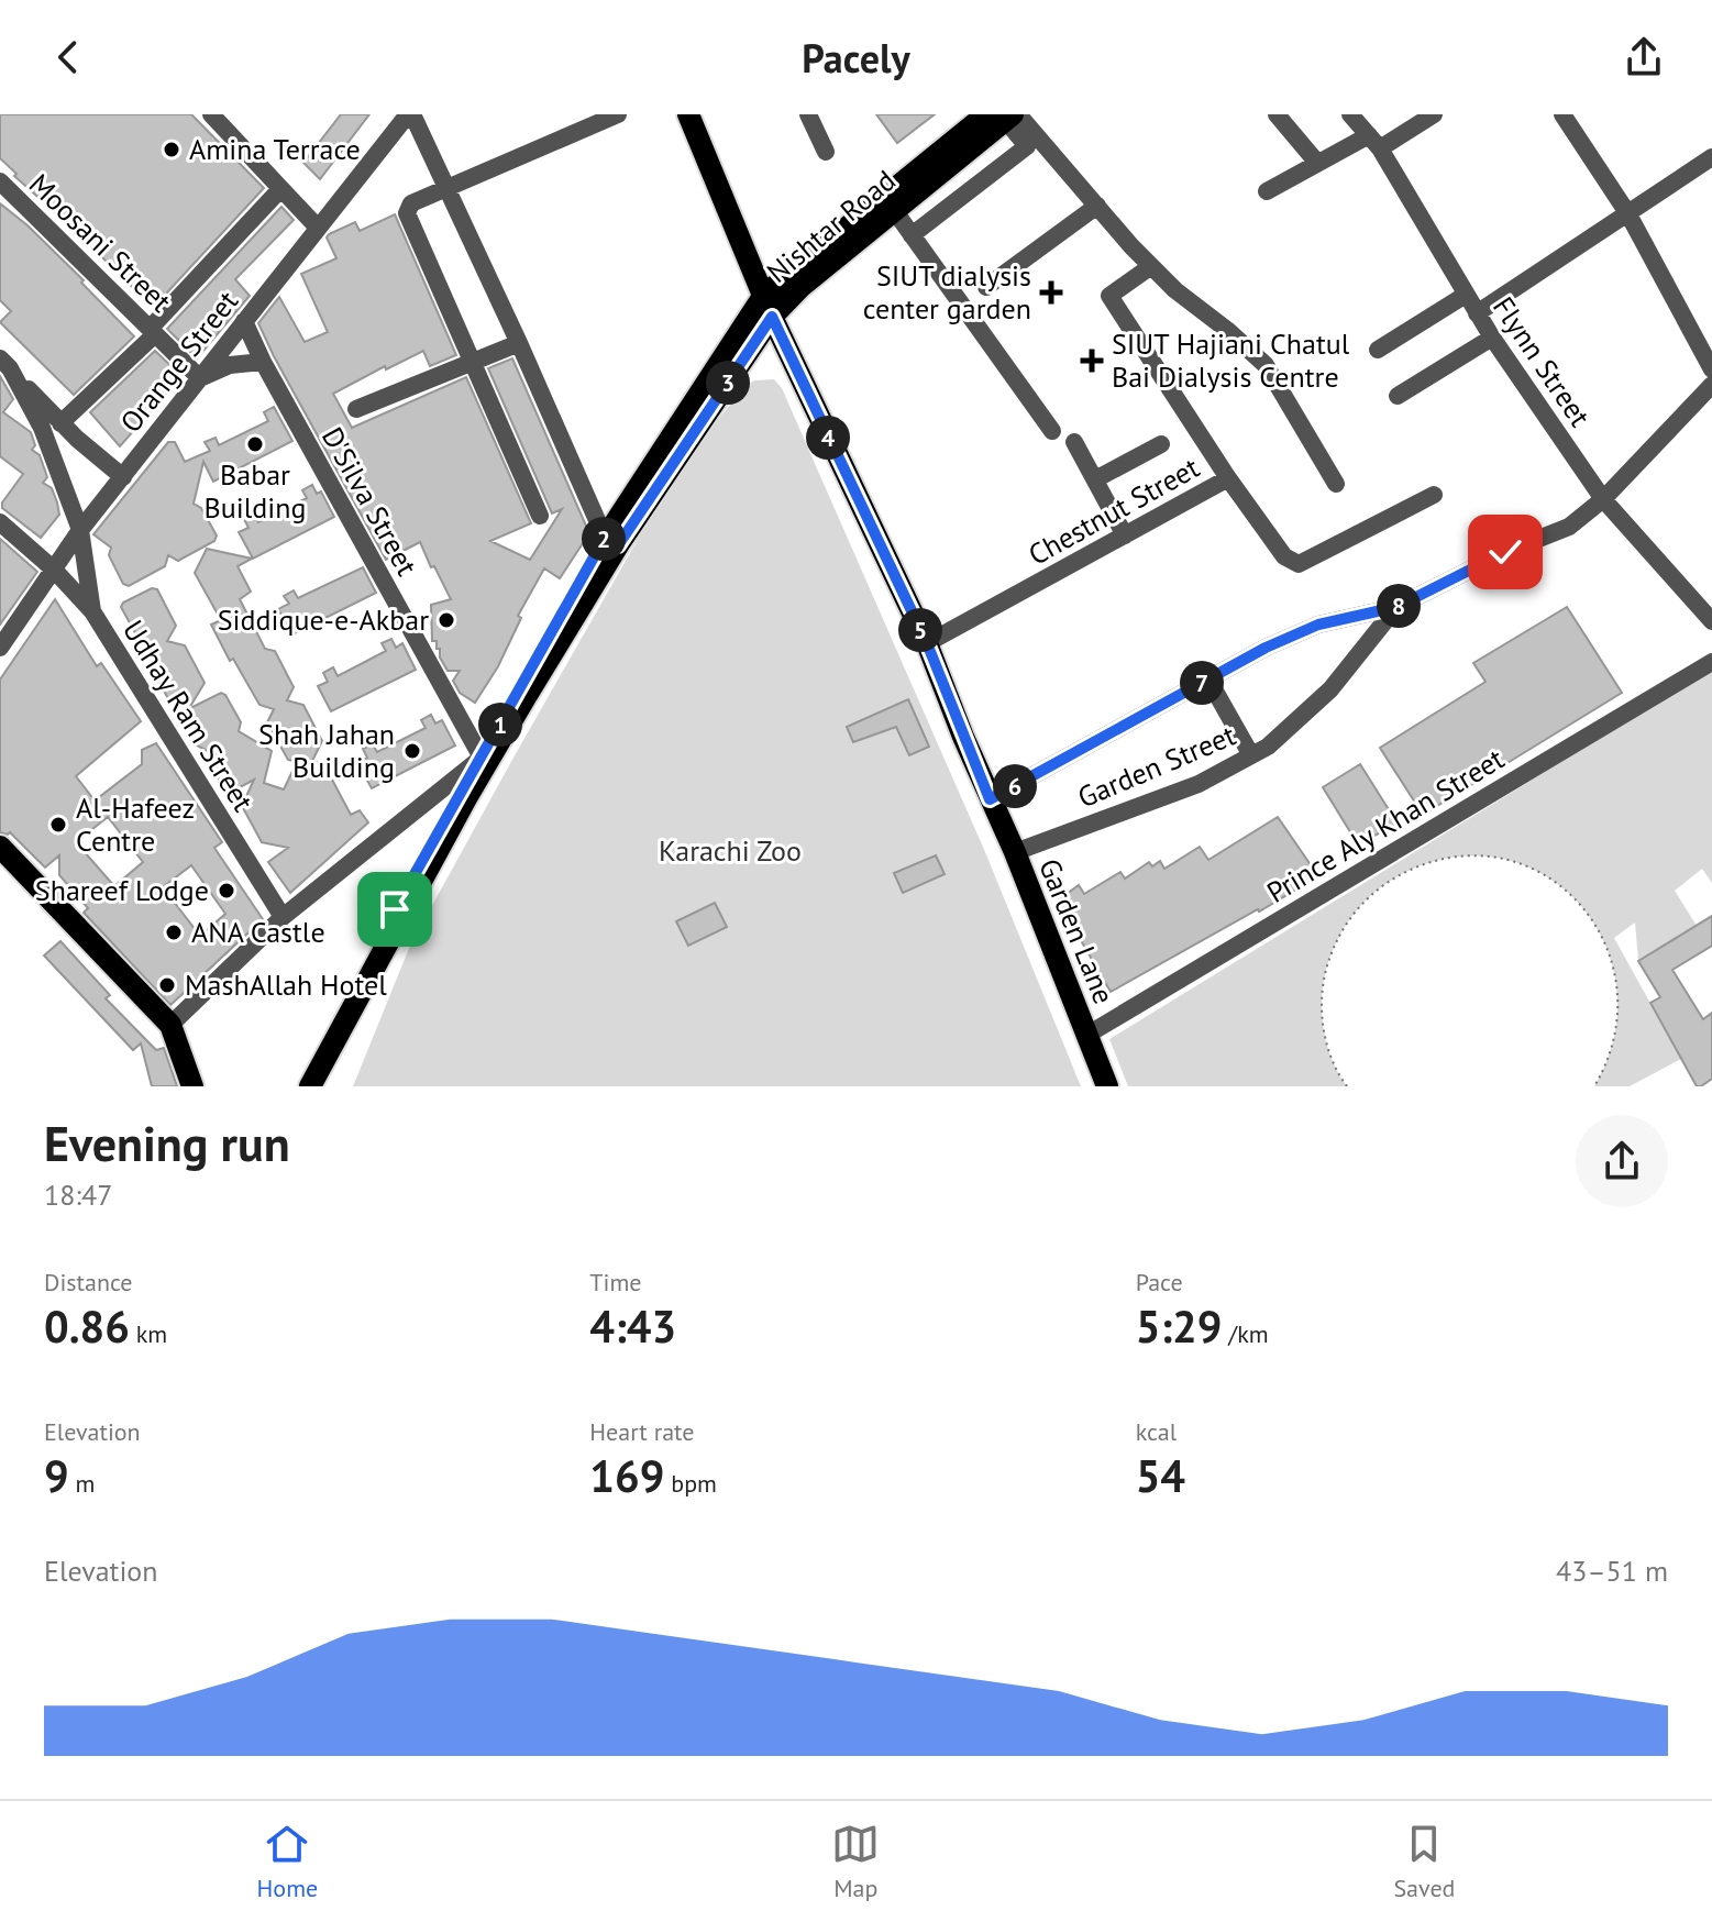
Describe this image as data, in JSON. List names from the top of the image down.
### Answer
{
  "streets": {
    "main road": ["Nishtar Road", "Garden Lane"],
    "street": [
      "Moosani Street",
      "Orange Street",
      "Flynn Street",
      "D'Silva Street",
      "Chestnut Street",
      "Udhay Ram Street",
      "Garden Street",
      "Prince Aly Khan Street"
    ]
  },
  "crossings": [
    ["Nishtar Road", "D'Silva Street"],
    ["Nishtar Road", "Garden Lane"],
    ["Moosani Street", "Orange Street"],
    ["Orange Street", "D'Silva Street"],
    ["Orange Street", "Udhay Ram Street"],
    ["Flynn Street", "Garden Street"],
    ["Chestnut Street", "Garden Lane"],
    ["Garden Street", "Garden Lane"],
    ["Prince Aly Khan Street", "Garden Lane"]
  ],
  "parks": ["Karachi Zoo"],
  "places": {
    "other": [
      "Amina Terrace",
      "Babar Building",
      "Siddique-e-Akbar",
      "Shah Jahan Building",
      "Al-Hafeez Centre",
      "Shareef Lodge",
      "ANA Castle",
      "MashAllah Hotel"
    ],
    "health": ["SIUT dialysis center garden", "SIUT Hajiani Chatul Bai Dialysis Centre"]
  },
  "page": {
    "header": "Pacely",
    "pins": [
      "3",
      "4",
      "2",
      "8",
      "5",
      "7",
      "1",
      "6"
    ],
    "heading": ["Evening run", "18:47"],
    "stats": [
      ["Distance", "0.86 km"],
      ["Time", "4:43"],
      ["Pace", "5:29 /km"],
      ["Elevation", "9 m"],
      ["Heart rate", "169 bpm"],
      ["kcal", "54"]
    ],
    "chart": ["Elevation", "43–51 m"],
    "tabs": ["Home", "Map", "Saved"]
  }
}
